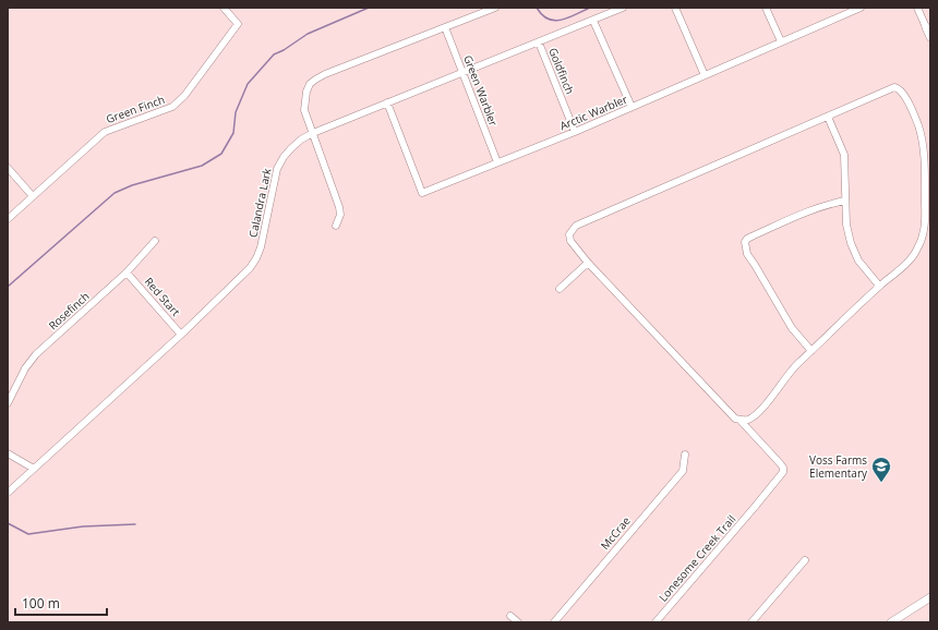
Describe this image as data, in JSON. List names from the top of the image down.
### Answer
{
  "streets": {
    "street": [
      "Goldfinch",
      "Green Warbler",
      "Green Finch",
      "Arctic Warbler",
      "Calandra Lark",
      "Red Start",
      "Rosefinch",
      "McCrae",
      "Lonesome Creek Trail"
    ]
  },
  "crossings": [
    ["Goldfinch", "Arctic Warbler"],
    ["Goldfinch", "Calandra Lark"],
    ["Green Warbler", "Arctic Warbler"],
    ["Green Warbler", "Calandra Lark"],
    ["Arctic Warbler", "Calandra Lark"],
    ["Calandra Lark", "Red Start"],
    ["Red Start", "Rosefinch"]
  ],
  "places": {
    "school or university": ["Voss Farms Elementary"]
  },
  "scale_bar": "100 m"
}
